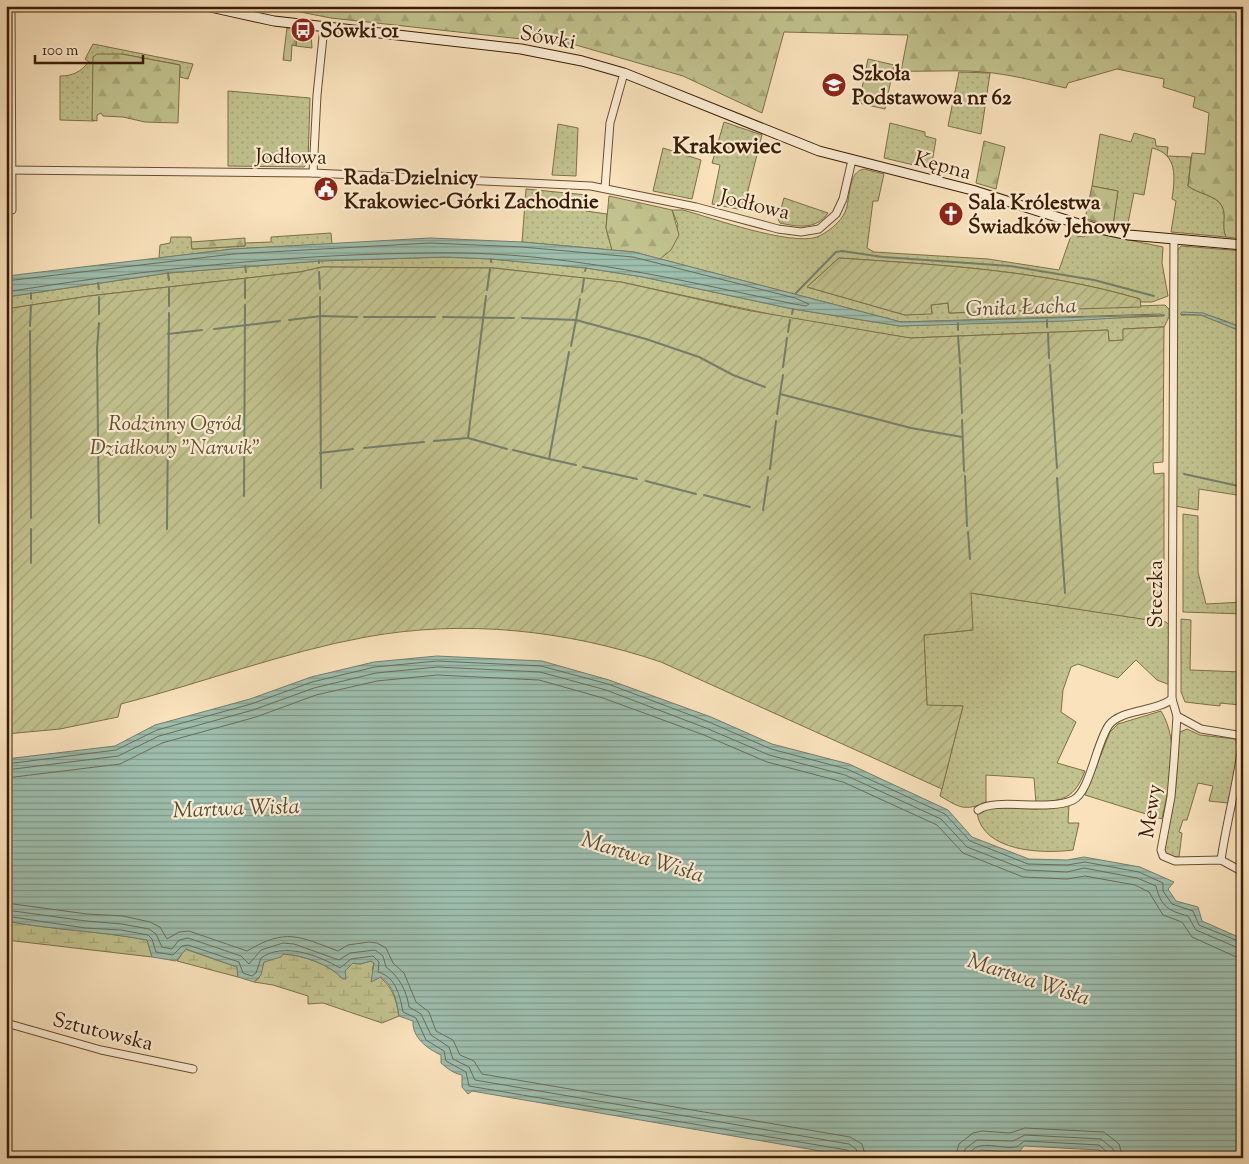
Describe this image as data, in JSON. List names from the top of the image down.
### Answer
{
  "streets": {
    "street": [
      "Sówki",
      "Jodłowa",
      "Kępna",
      "Steczka",
      "Mewy",
      "Sztutowska"
    ]
  },
  "crossings": [
    ["Sówki", "Kępna"],
    ["Jodłowa", "Kępna"],
    ["Kępna", "Steczka"],
    ["Steczka", "Mewy"]
  ],
  "districts": ["Krakowiec"],
  "water": ["Gniła Łacha", "Martwa Wisła"],
  "parks": ["Rodzinny Ogród Działkowy \"Narwik\""],
  "places": {
    "bus stop": ["Sówki 01"],
    "school or university": ["Szkoła Podstawowa nr 62"],
    "public building": ["Rada Dzielnicy Krakowiec-Górki Zachodnie"],
    "church": ["Sala Królestwa Świadków Jehowy"]
  },
  "scale_bar": "100 m"
}
